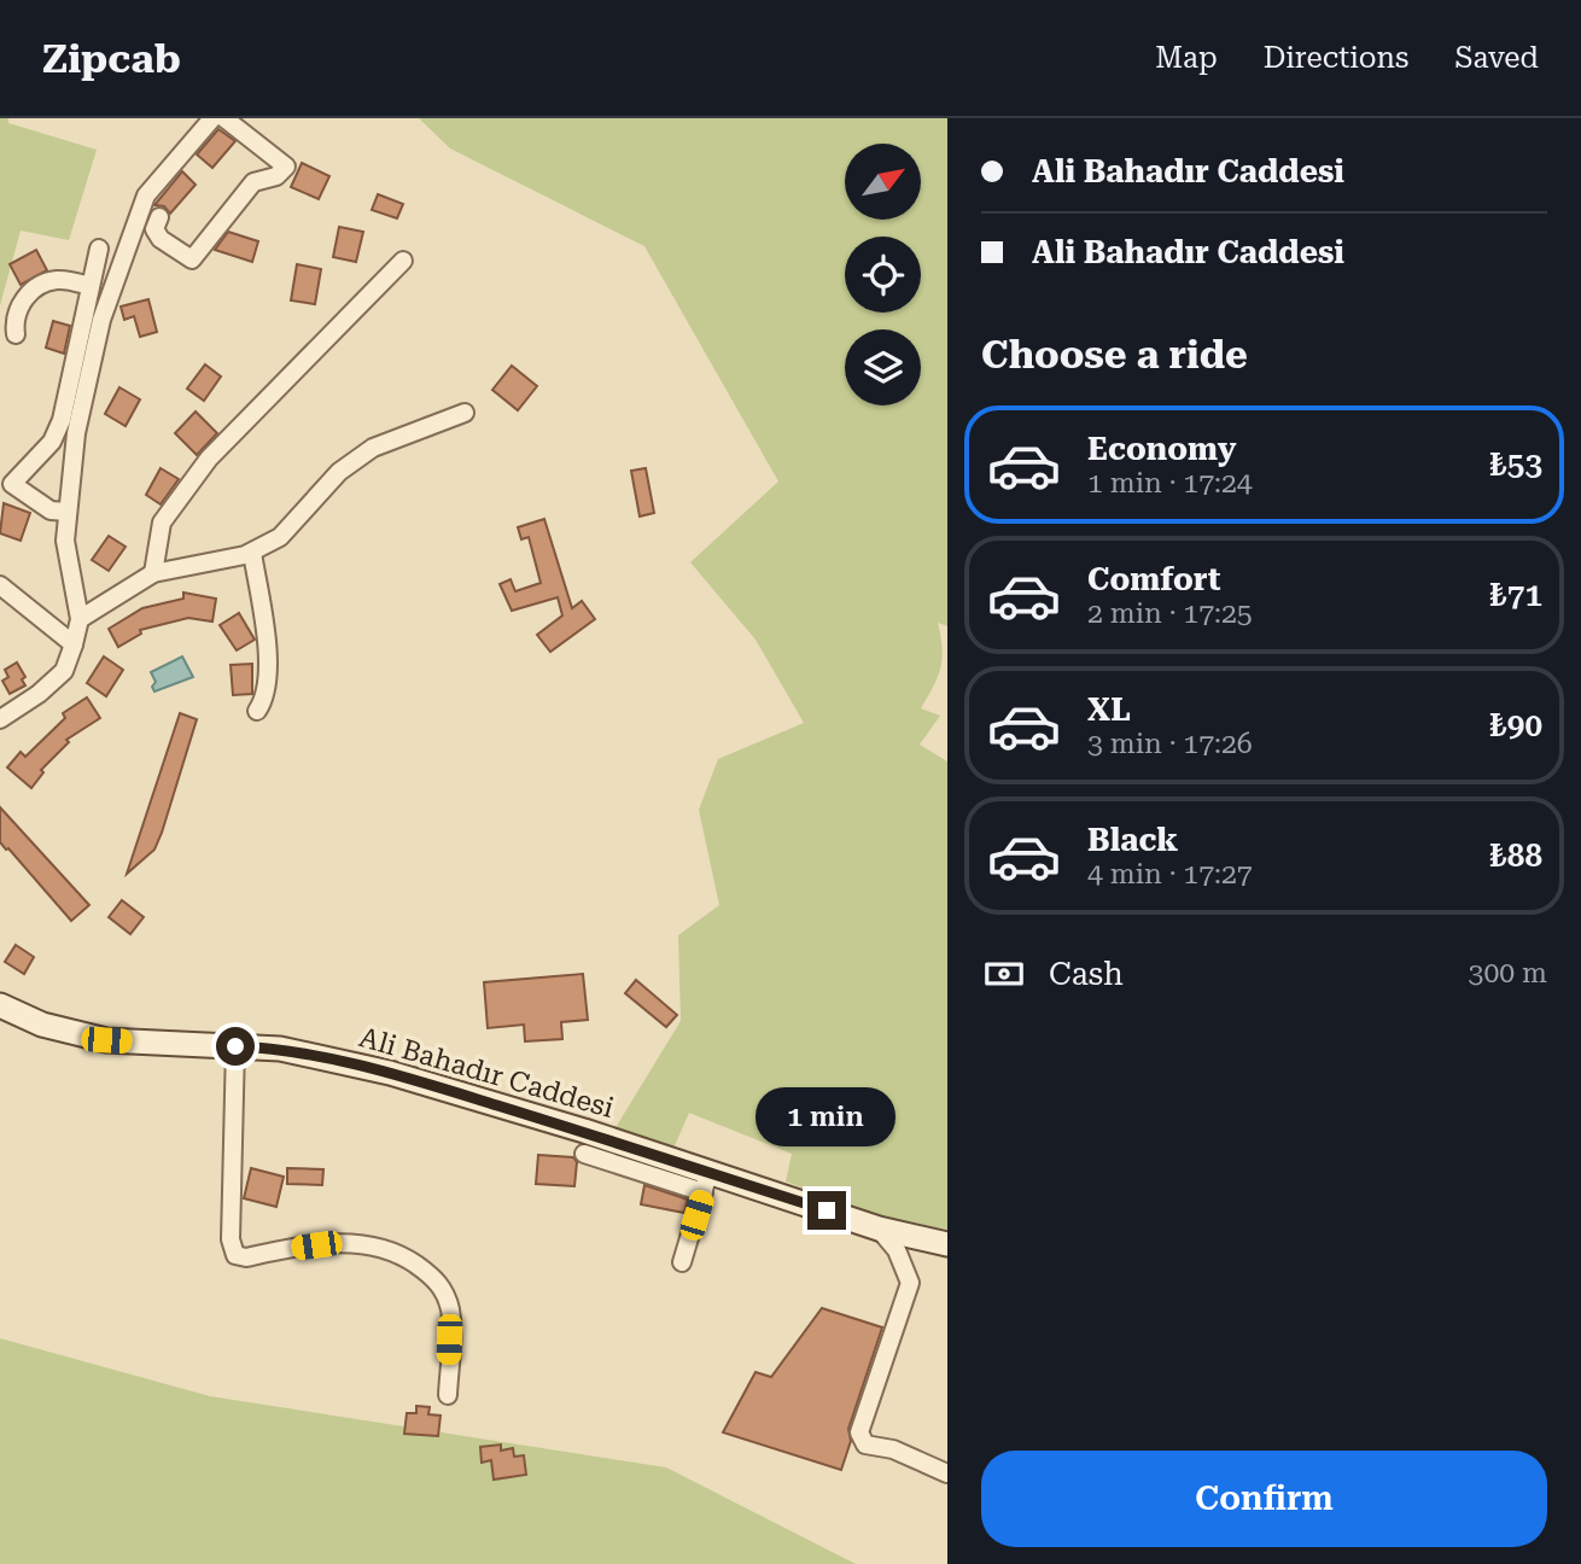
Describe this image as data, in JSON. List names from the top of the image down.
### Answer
{
  "streets": {
    "main road": ["Ali Bahadır Caddesi"]
  },
  "north": "top right",
  "page": {
    "header": "Zipcab",
    "nav": ["Map", "Directions", "Saved"],
    "banner": ["Ali Bahadır Caddesi", "Ali Bahadır Caddesi"],
    "heading": "Choose a ride",
    "list": [
      {
        "name": "Economy",
        "note": "1 min · 17:24",
        "value": "₺53"
      },
      {
        "name": "Comfort",
        "note": "2 min · 17:25",
        "value": "₺71"
      },
      {
        "name": "XL",
        "note": "3 min · 17:26",
        "value": "₺90"
      },
      {
        "name": "Black",
        "note": "4 min · 17:27",
        "value": "₺88"
      }
    ],
    "pay": ["Cash", "300 m"],
    "bubble": "1 min",
    "buttons": "Confirm"
  }
}
